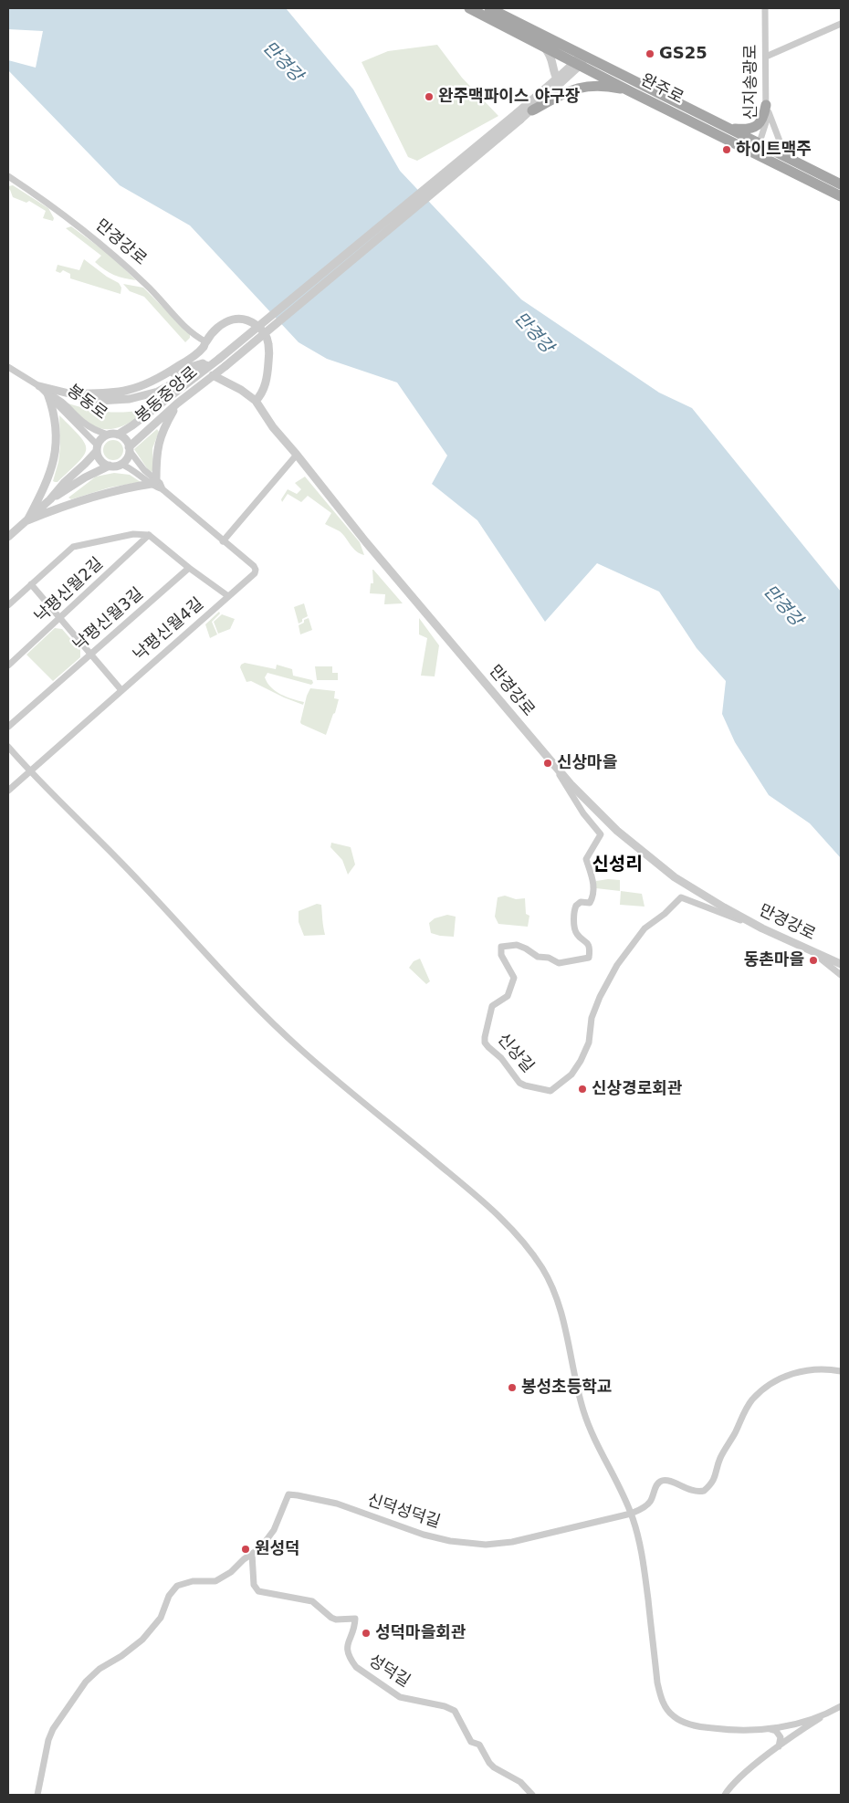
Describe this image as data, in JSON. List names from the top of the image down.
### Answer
{
  "streets": {
    "main road": ["완주로"],
    "street": [
      "신지송광로",
      "만경강로",
      "봉동중앙로",
      "봉동로",
      "낙평신월2길",
      "낙평신월3길",
      "낙평신월4길",
      "신상길",
      "신덕성덕길",
      "성덕길"
    ]
  },
  "crossings": [
    ["신지송광로", "완주로"],
    ["만경강로", "봉동중앙로"],
    ["만경강로", "신상길"],
    ["봉동중앙로", "봉동로"],
    ["봉동중앙로", "낙평신월4길"],
    ["봉동로", "낙평신월4길"],
    ["신덕성덕길", "성덕길"]
  ],
  "districts": ["신성리"],
  "water": ["만경강"],
  "places": [
    "GS25",
    "완주맥파이스 야구장",
    "하이트맥주",
    "신상마을",
    "동촌마을",
    "신상경로회관",
    "봉성초등학교",
    "원성덕",
    "성덕마을회관"
  ]
}
